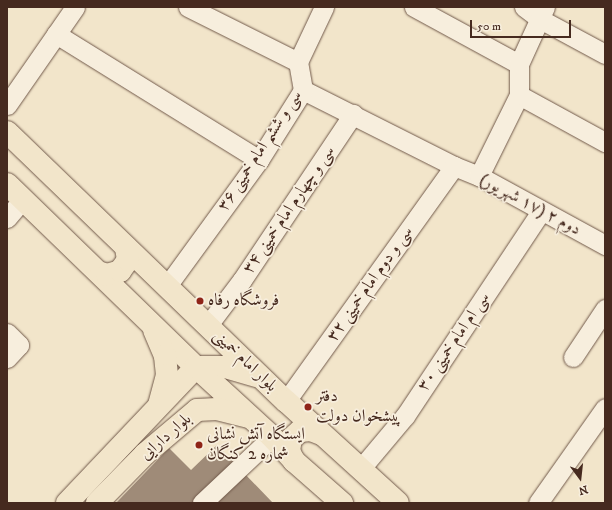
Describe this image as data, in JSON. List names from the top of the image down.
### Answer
{
  "streets": {
    "main road": ["بلوار امام خمینی", "بلوار دارایی"],
    "street": [
      "سی و ششم امام خمینی ۳۶",
      "دوم ۲ (۱۷ شهریور)",
      "سی و چهارم امام خمینی ۳۴",
      "سی و دوم امام خمینی ۳۲",
      "سی ام امام خمینی ۳۰"
    ]
  },
  "crossings": [
    ["سی و ششم امام خمینی ۳۶", "دوم ۲ (۱۷ شهریور)"],
    ["سی و ششم امام خمینی ۳۶", "بلوار امام خمینی"],
    ["دوم ۲ (۱۷ شهریور)", "سی و چهارم امام خمینی ۳۴"],
    ["دوم ۲ (۱۷ شهریور)", "سی و دوم امام خمینی ۳۲"],
    ["دوم ۲ (۱۷ شهریور)", "سی ام امام خمینی ۳۰"],
    ["سی و چهارم امام خمینی ۳۴", "بلوار امام خمینی"],
    ["سی و دوم امام خمینی ۳۲", "بلوار امام خمینی"],
    ["سی ام امام خمینی ۳۰", "بلوار امام خمینی"]
  ],
  "places": ["فروشگاه رفاه", "دفتر پیشخوان دولت", "ایستگاه آتش نشانی شماره 2 کنگان"],
  "scale_bar": "50 m",
  "north": "bottom"
}
